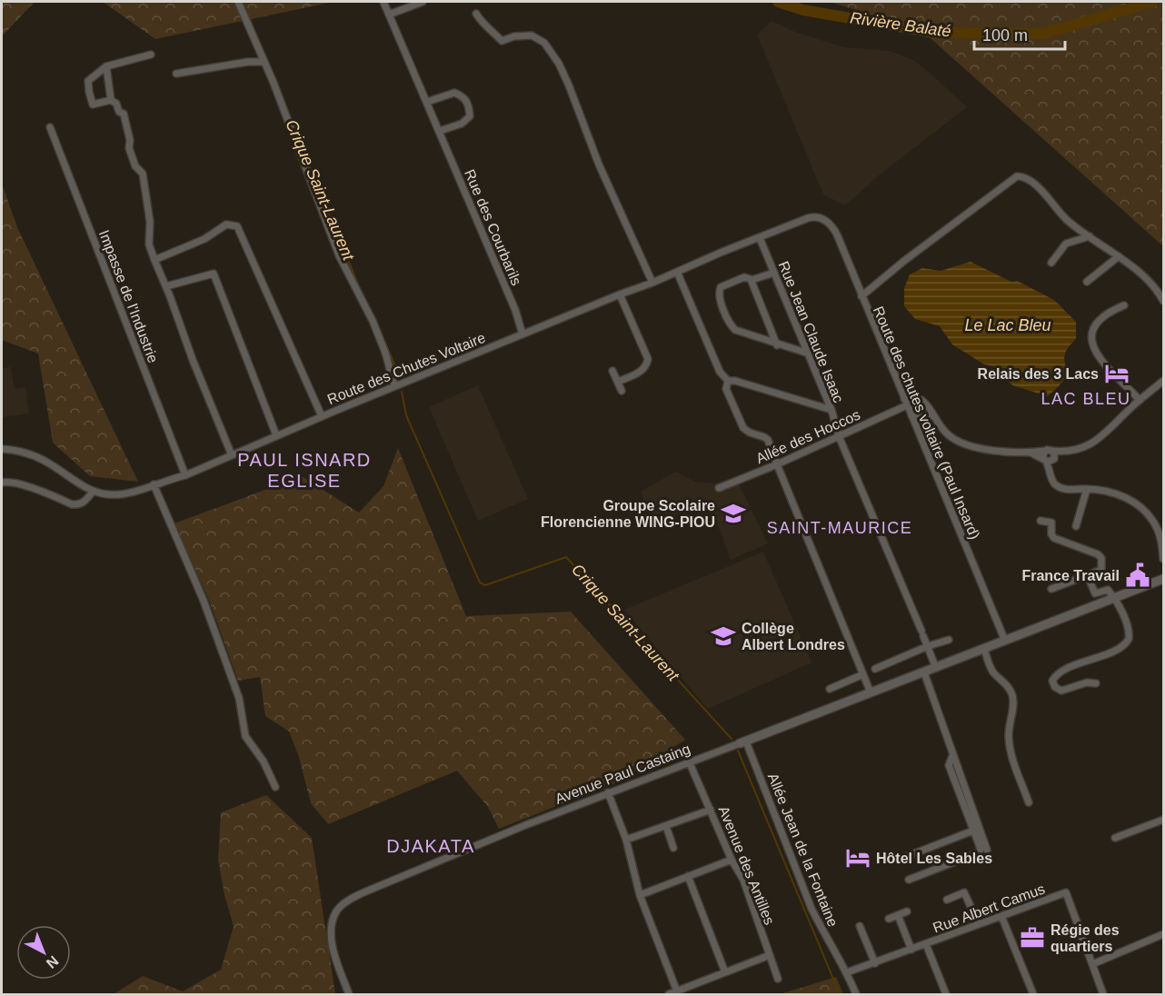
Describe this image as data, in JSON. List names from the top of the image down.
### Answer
{
  "streets": {
    "street": [
      "Rue des Courbarils",
      "Impasse de l'Industrie",
      "Rue Jean Claude Isaac",
      "Route des Chutes Voltaire",
      "Route des chutes voltaire (Paul Insard)",
      "Allée des Hoccos",
      "Avenue Paul Castaing",
      "Allée Jean de la Fontaine",
      "Avenue des Antilles",
      "Rue Albert Camus"
    ]
  },
  "crossings": [
    ["Rue des Courbarils", "Route des Chutes Voltaire"],
    ["Impasse de l'Industrie", "Route des Chutes Voltaire"],
    ["Rue Jean Claude Isaac", "Route des Chutes Voltaire"],
    ["Rue Jean Claude Isaac", "Allée des Hoccos"],
    ["Rue Jean Claude Isaac", "Avenue Paul Castaing"],
    ["Route des Chutes Voltaire", "Route des chutes voltaire (Paul Insard)"],
    ["Route des chutes voltaire (Paul Insard)", "Allée des Hoccos"],
    ["Route des chutes voltaire (Paul Insard)", "Avenue Paul Castaing"],
    ["Avenue Paul Castaing", "Allée Jean de la Fontaine"],
    ["Avenue Paul Castaing", "Avenue des Antilles"],
    ["Allée Jean de la Fontaine", "Rue Albert Camus"]
  ],
  "districts": [
    "LAC BLEU",
    "PAUL ISNARD EGLISE",
    "SAINT-MAURICE",
    "DJAKATA"
  ],
  "water": ["Rivière Balaté", "Crique Saint-Laurent", "Le Lac Bleu"],
  "places": {
    "hotel": ["Relais des 3 Lacs", "Hôtel Les Sables"],
    "school or university": ["Groupe Scolaire Florencienne WING-PIOU", "Collège Albert Londres"],
    "public building": ["France Travail"],
    "office": ["Régie des quartiers"]
  },
  "scale_bar": "100 m",
  "north": "bottom right"
}
